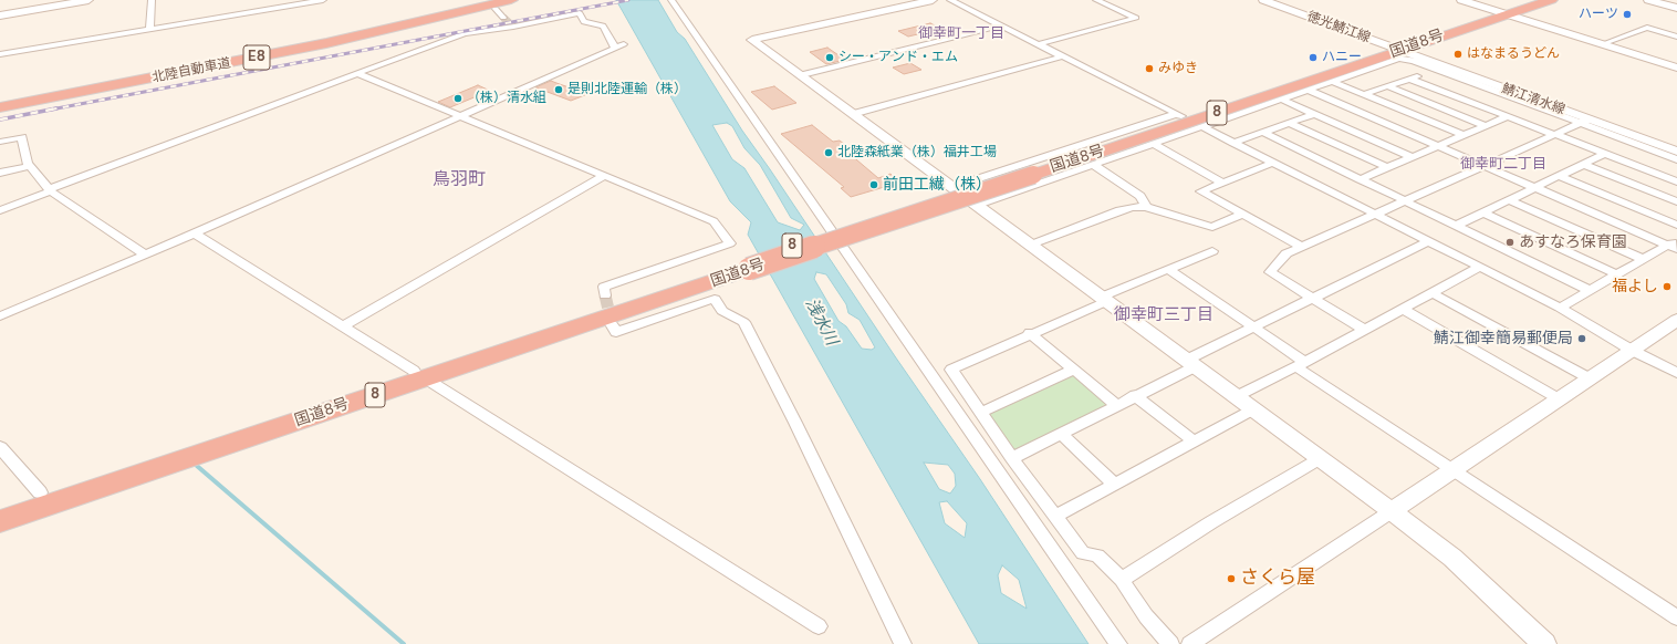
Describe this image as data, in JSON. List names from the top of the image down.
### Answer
{
  "streets": {
    "highway": [
      "国道8号",
      "E8",
      "北陸自動車道",
      "8"
    ],
    "street": ["徳光鯖江線", "鯖江清水線"]
  },
  "crossings": [
    ["徳光鯖江線", "国道8号"],
    ["徳光鯖江線", "鯖江清水線"],
    ["国道8号", "鯖江清水線"]
  ],
  "districts": [
    "御幸町一丁目",
    "御幸町二丁目",
    "鳥羽町",
    "御幸町三丁目"
  ],
  "water": ["浅水川"],
  "places": [
    "ハーツ",
    "はなまるうどん",
    "シー・アンド・エム",
    "ハニー",
    "みゆき",
    "是則北陸運輸（株）",
    "（株）清水組",
    "北陸森紙業（株）福井工場",
    "前田工繊（株）",
    "あすなろ保育園",
    "福よし",
    "鯖江御幸簡易郵便局",
    "さくら屋"
  ]
}
